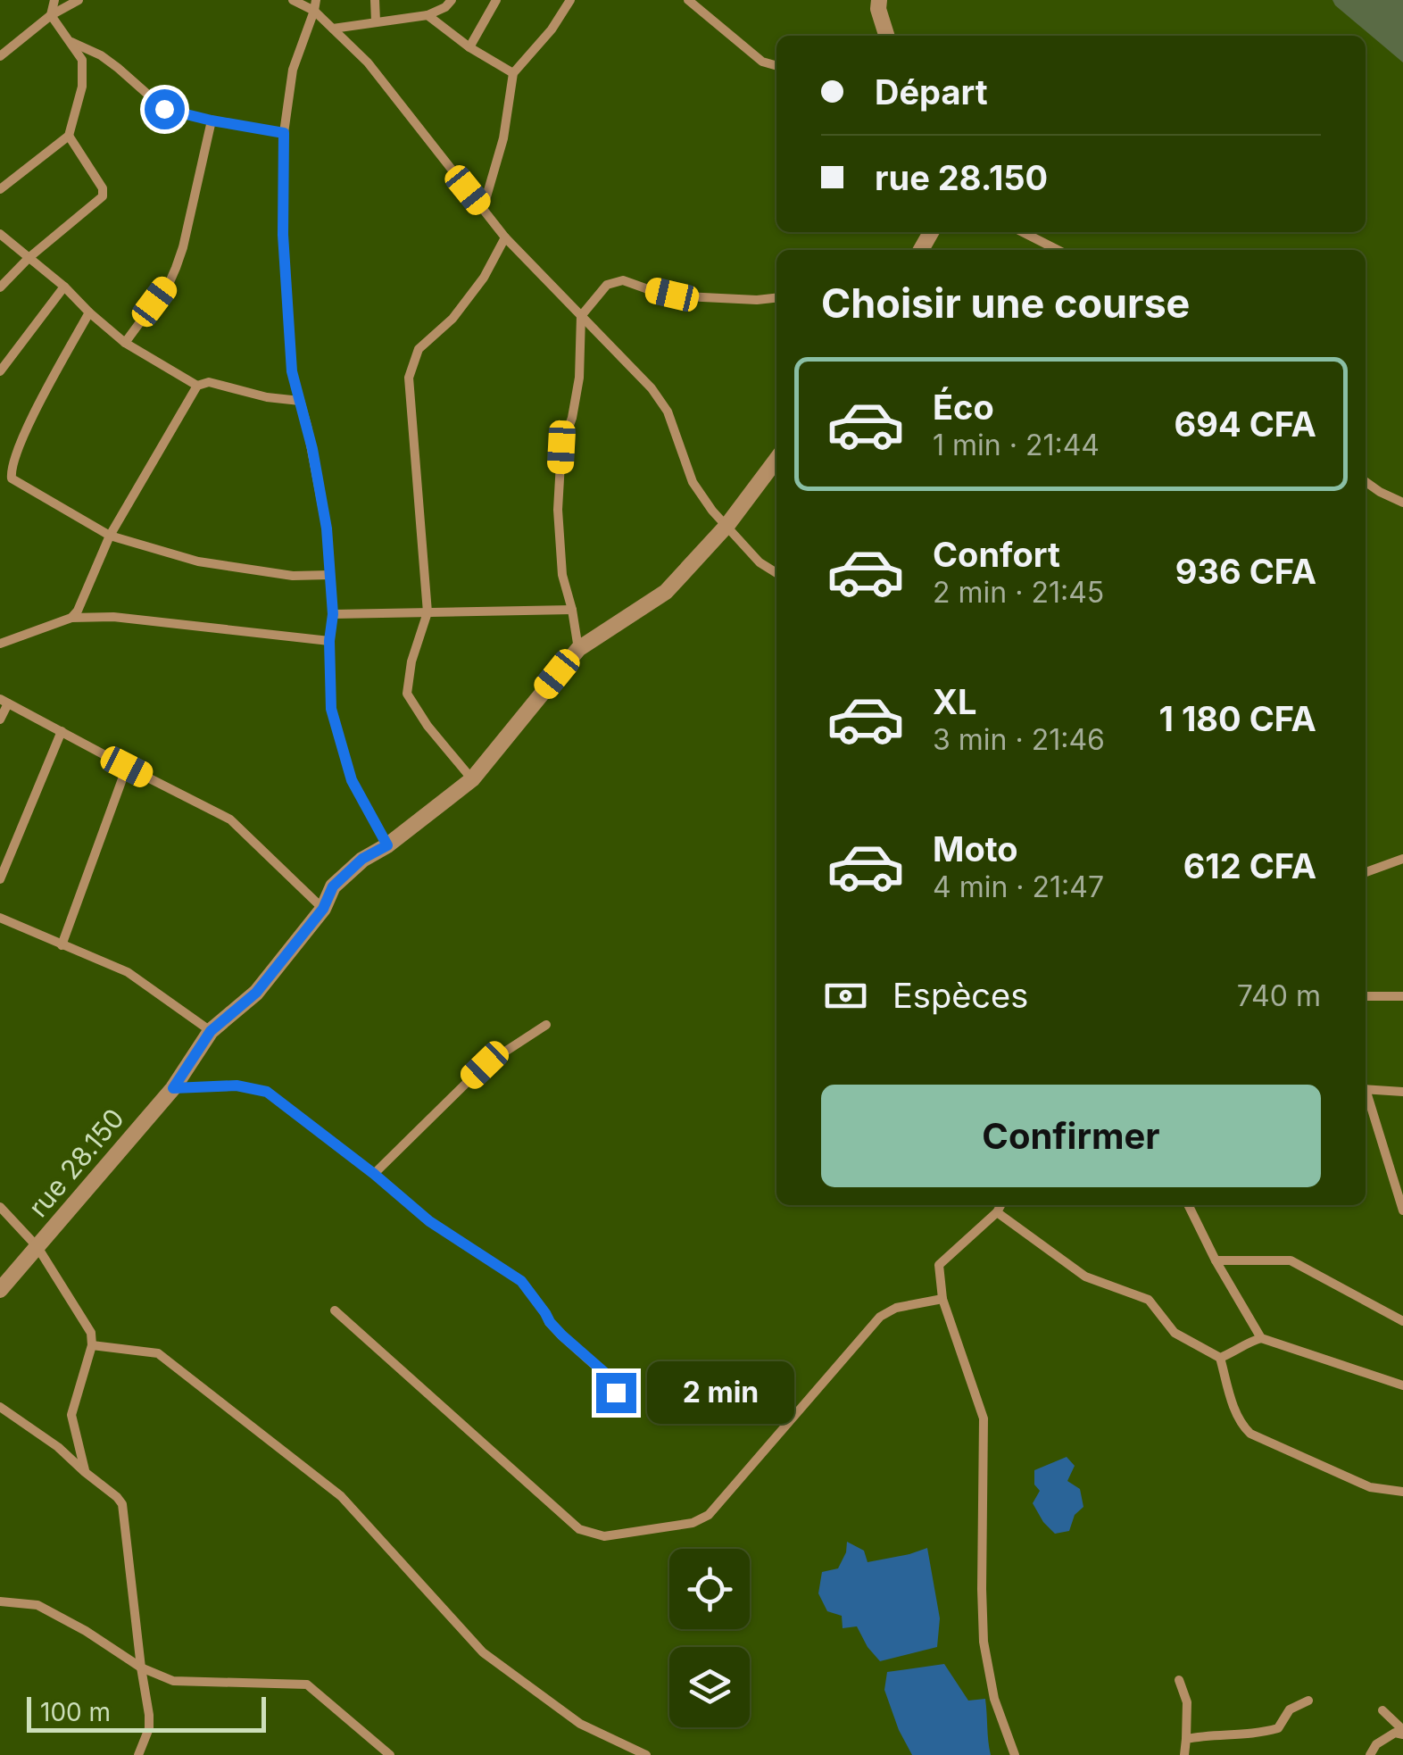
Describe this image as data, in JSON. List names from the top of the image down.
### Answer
{
  "streets": {
    "street": ["rue 28.150"]
  },
  "scale_bar": "100 m",
  "page": {
    "banner": ["Départ", "rue 28.150"],
    "heading": "Choisir une course",
    "list": [
      {
        "name": "Éco",
        "note": "1 min · 21:44",
        "value": "694 CFA"
      },
      {
        "name": "Confort",
        "note": "2 min · 21:45",
        "value": "936 CFA"
      },
      {
        "name": "XL",
        "note": "3 min · 21:46",
        "value": "1 180 CFA"
      },
      {
        "name": "Moto",
        "note": "4 min · 21:47",
        "value": "612 CFA"
      }
    ],
    "pay": ["Espèces", "740 m"],
    "buttons": "Confirmer",
    "bubble": "2 min",
    "scale": "100 m"
  }
}
